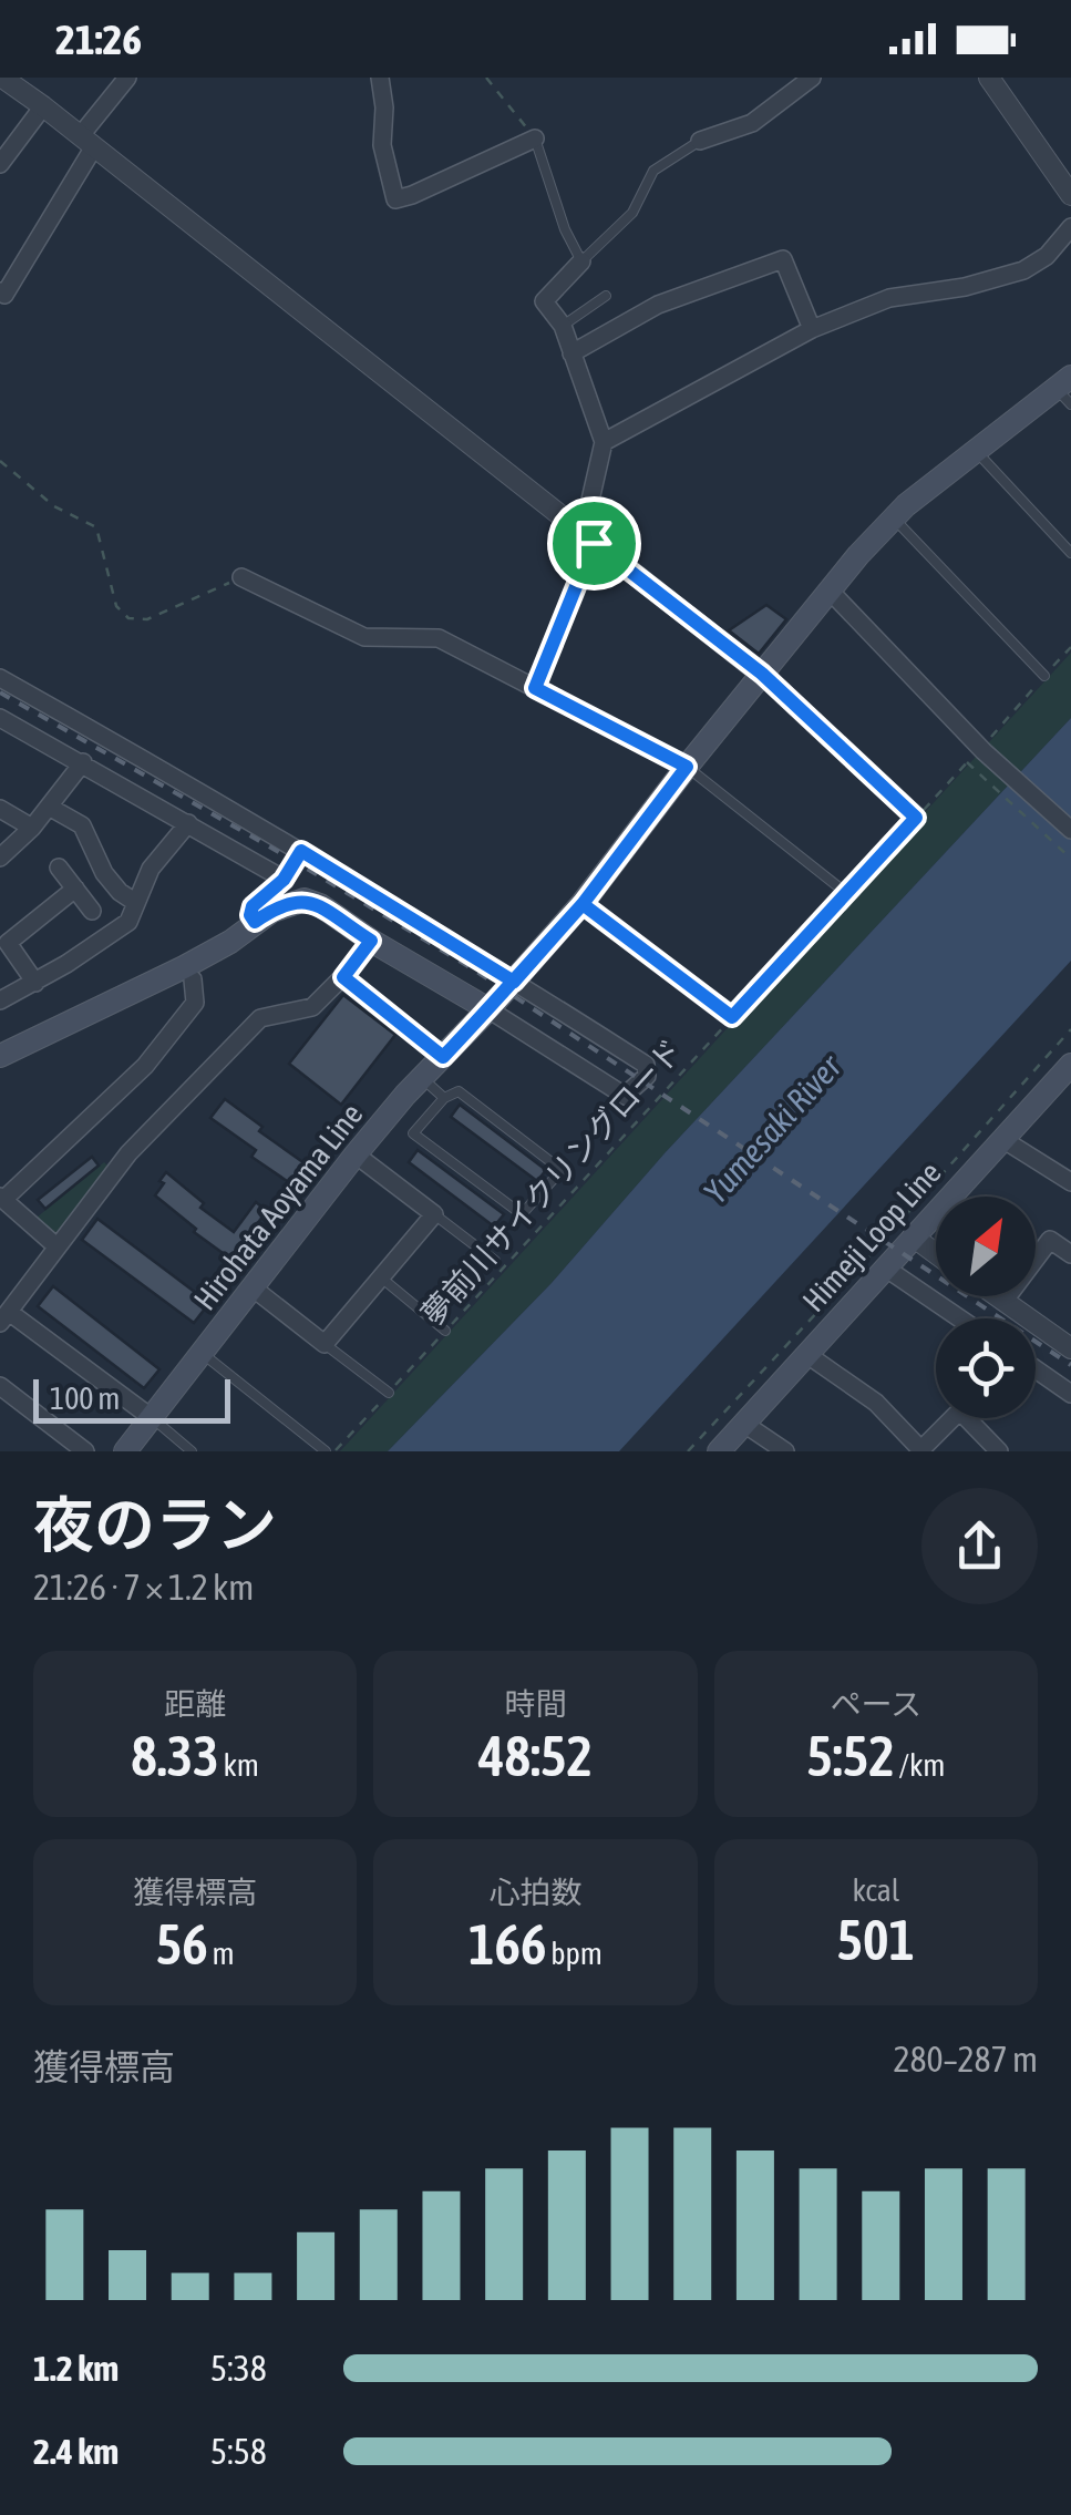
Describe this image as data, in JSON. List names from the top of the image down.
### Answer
{
  "streets": {
    "main road": ["Hirohata Aoyama Line", "Himeji Loop Line"],
    "path": ["夢前川サイクリングロード"]
  },
  "water": ["Yumesaki River"],
  "scale_bar": "100 m",
  "north": "top right",
  "page": {
    "status": "21:26",
    "scale": "100 m",
    "heading": ["夜のラン", "21:26 · 7 × 1.2 km"],
    "stats": [
      ["距離", "8.33 km"],
      ["時間", "48:52"],
      ["ペース", "5:52 /km"],
      ["獲得標高", "56 m"],
      ["心拍数", "166 bpm"],
      ["kcal", "501"]
    ],
    "chart": ["獲得標高", "280–287 m"],
    "list": [
      {
        "name": "1.2 km",
        "note": "5:38"
      },
      {
        "name": "2.4 km",
        "note": "5:58"
      }
    ]
  }
}
